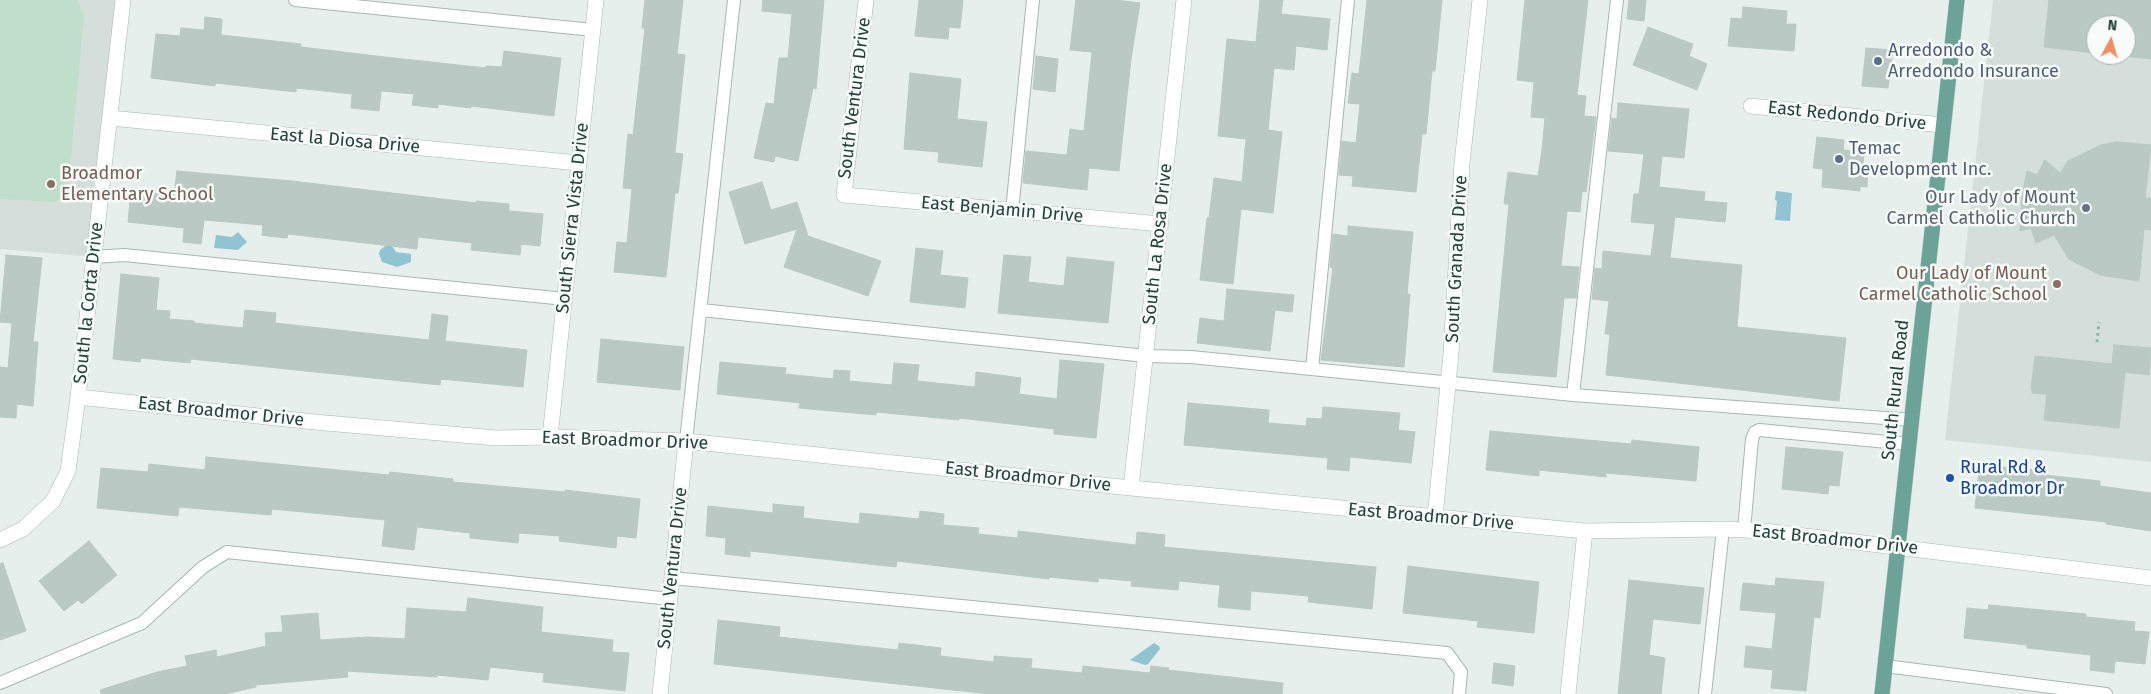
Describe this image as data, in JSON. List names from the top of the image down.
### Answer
{
  "streets": {
    "main road": ["South Rural Road"],
    "street": [
      "South Ventura Drive",
      "East Redondo Drive",
      "East la Diosa Drive",
      "East Benjamin Drive",
      "South Sierra Vista Drive",
      "South La Rosa Drive",
      "South Granada Drive",
      "South la Corta Drive",
      "East Broadmor Drive"
    ]
  },
  "crossings": [
    ["South Ventura Drive", "East Benjamin Drive"],
    ["South Ventura Drive", "East Broadmor Drive"],
    ["East Redondo Drive", "South Rural Road"],
    ["East la Diosa Drive", "South Sierra Vista Drive"],
    ["East la Diosa Drive", "South la Corta Drive"],
    ["East Benjamin Drive", "South La Rosa Drive"],
    ["South Sierra Vista Drive", "East Broadmor Drive"],
    ["South La Rosa Drive", "East Broadmor Drive"],
    ["South Granada Drive", "East Broadmor Drive"],
    ["South la Corta Drive", "East Broadmor Drive"],
    ["South Rural Road", "East Broadmor Drive"]
  ],
  "places": [
    "Arredondo & Arredondo Insurance",
    "Temac Development Inc.",
    "Broadmor Elementary School",
    "Our Lady of Mount Carmel Catholic Church",
    "Our Lady of Mount Carmel Catholic School",
    "Rural Rd & Broadmor Dr"
  ],
  "north": "top"
}
